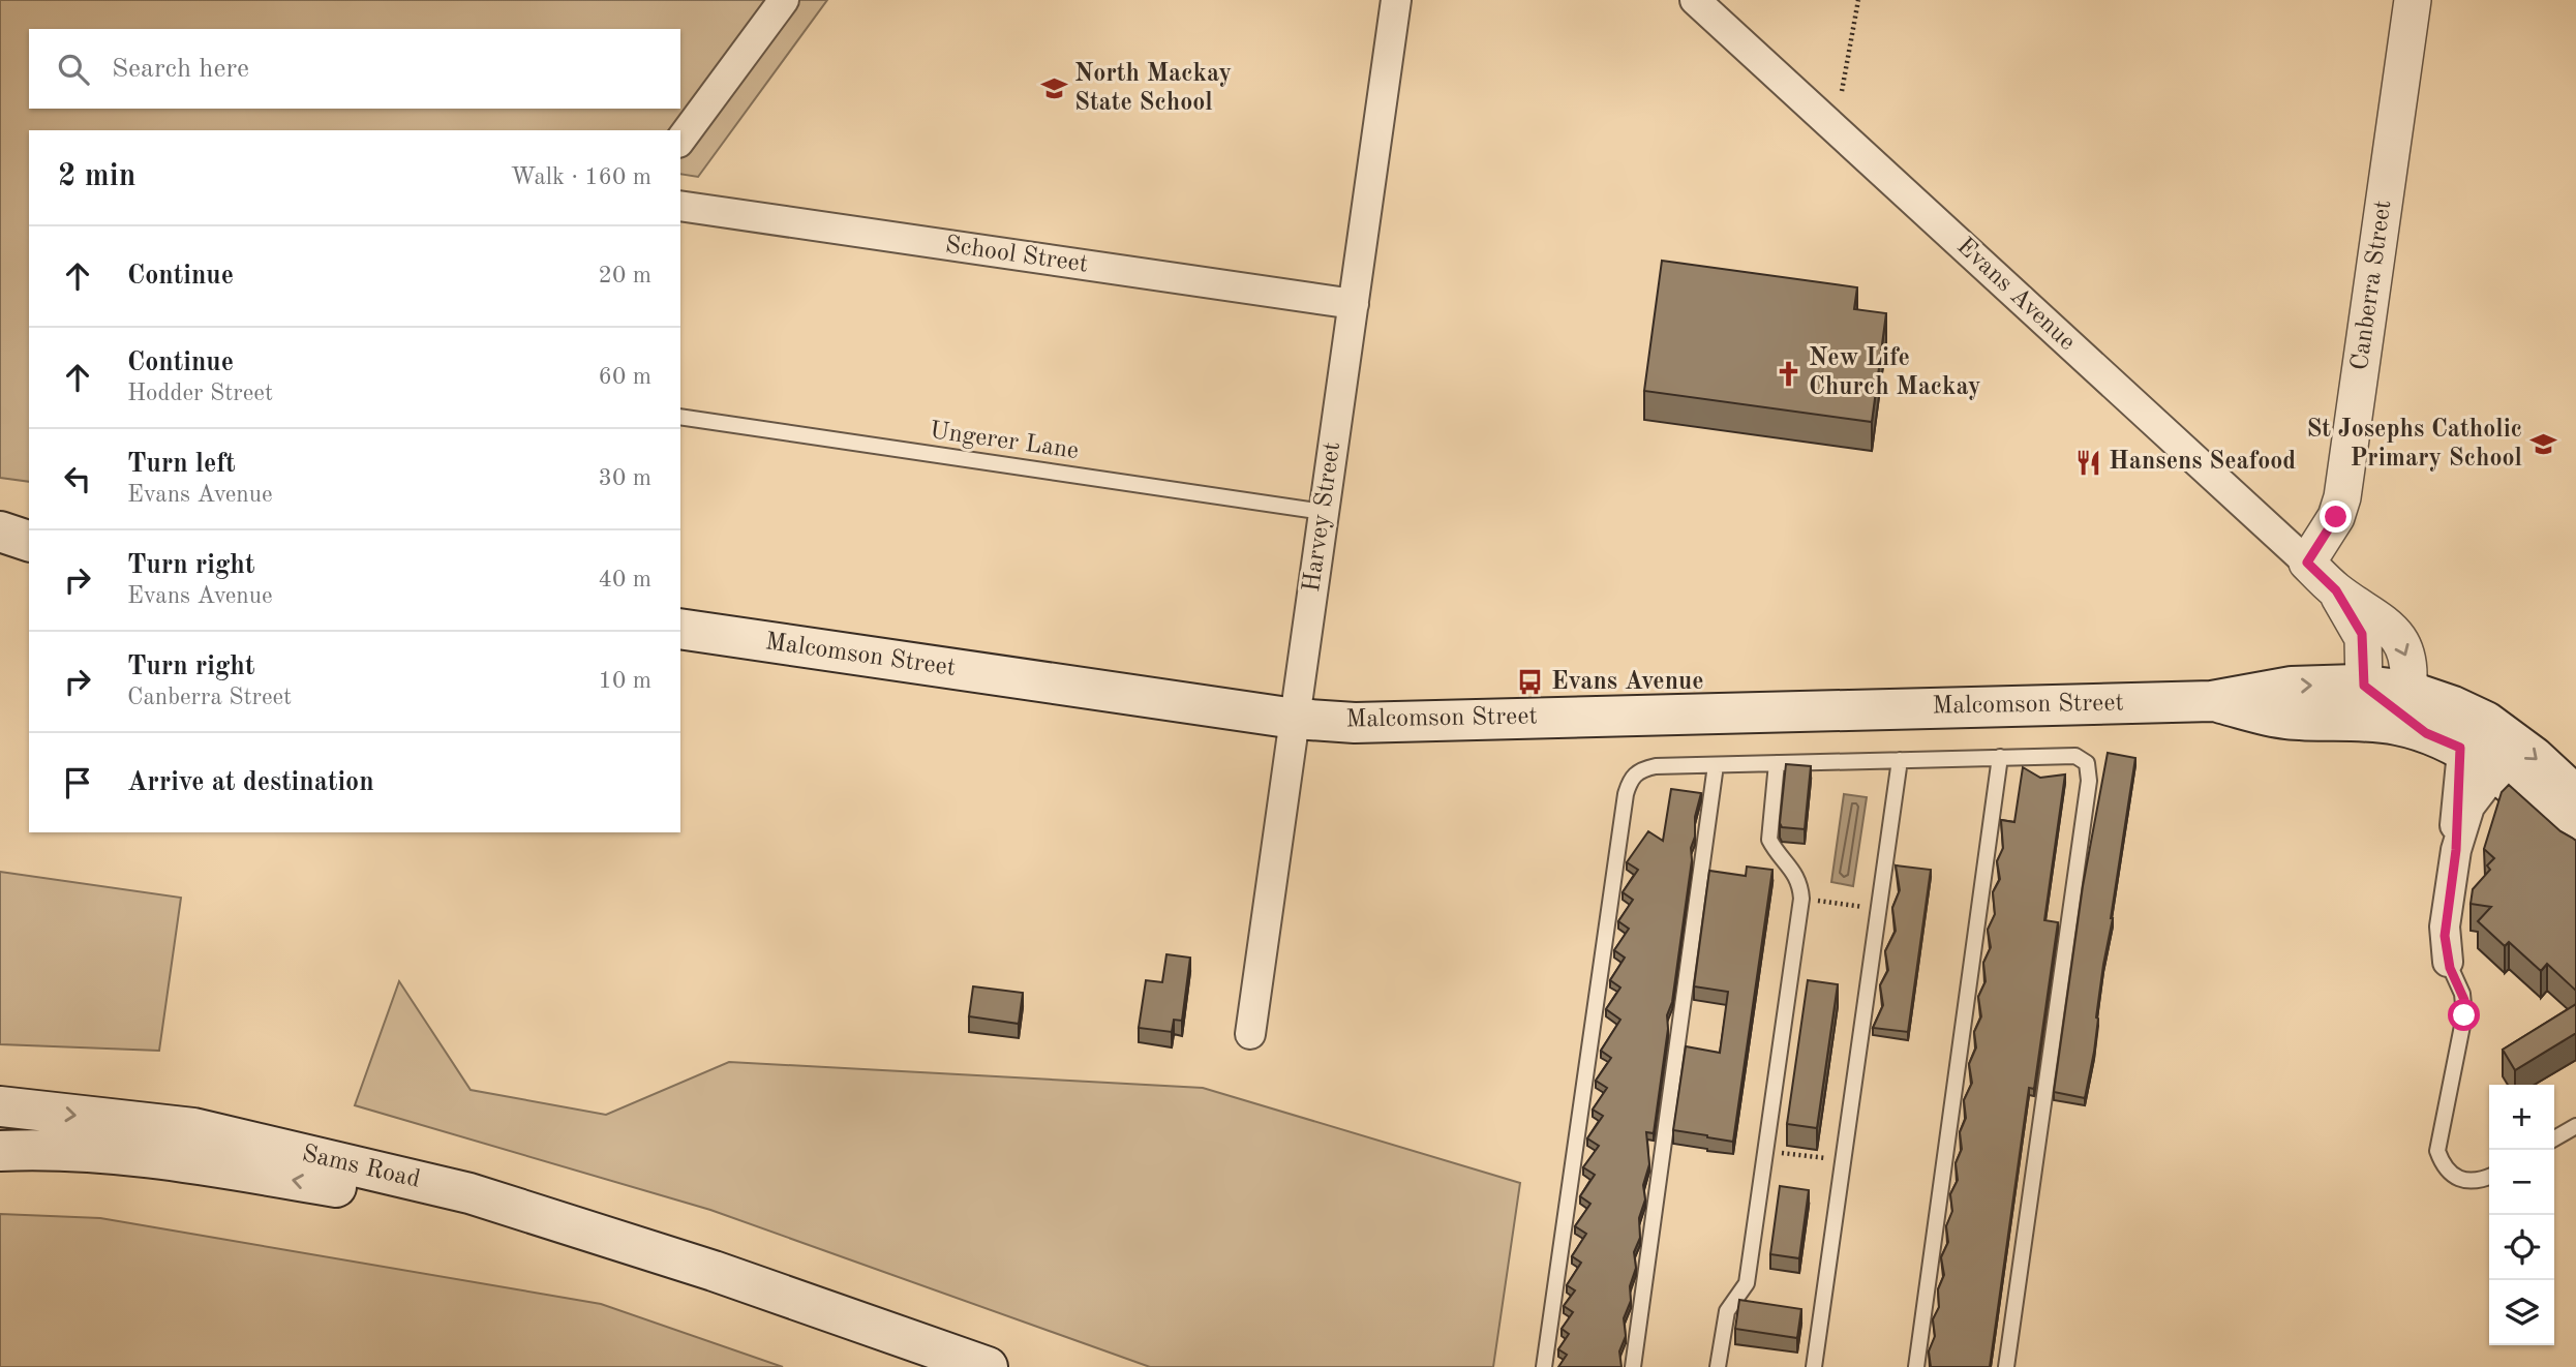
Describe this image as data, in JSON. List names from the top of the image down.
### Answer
{
  "streets": {
    "main road": ["Malcomson Street", "Sams Road"],
    "street": [
      "School Street",
      "Canberra Street",
      "Evans Avenue",
      "Harvey Street"
    ],
    "lane": ["Ungerer Lane"]
  },
  "crossings": [
    ["School Street", "Harvey Street"],
    ["Canberra Street", "Evans Avenue"],
    ["Evans Avenue", "Malcomson Street"],
    ["Ungerer Lane", "Harvey Street"],
    ["Harvey Street", "Malcomson Street"]
  ],
  "places": {
    "school or university": ["North Mackay State School", "St Josephs Catholic Primary School"],
    "church": ["New Life Church Mackay"],
    "restaurant": ["Hansens Seafood"],
    "bus stop": ["Evans Avenue"]
  },
  "page": {
    "search": "Search here",
    "heading": ["2 min", "Walk · 160 m"],
    "list": [
      ["Continue", "20 m"],
      ["Continue", "Hodder Street", "60 m"],
      ["Turn left", "Evans Avenue", "30 m"],
      ["Turn right", "Evans Avenue", "40 m"],
      ["Turn right", "Canberra Street", "10 m"],
      "Arrive at destination"
    ],
    "map_buttons": ["+", "−"]
  }
}
